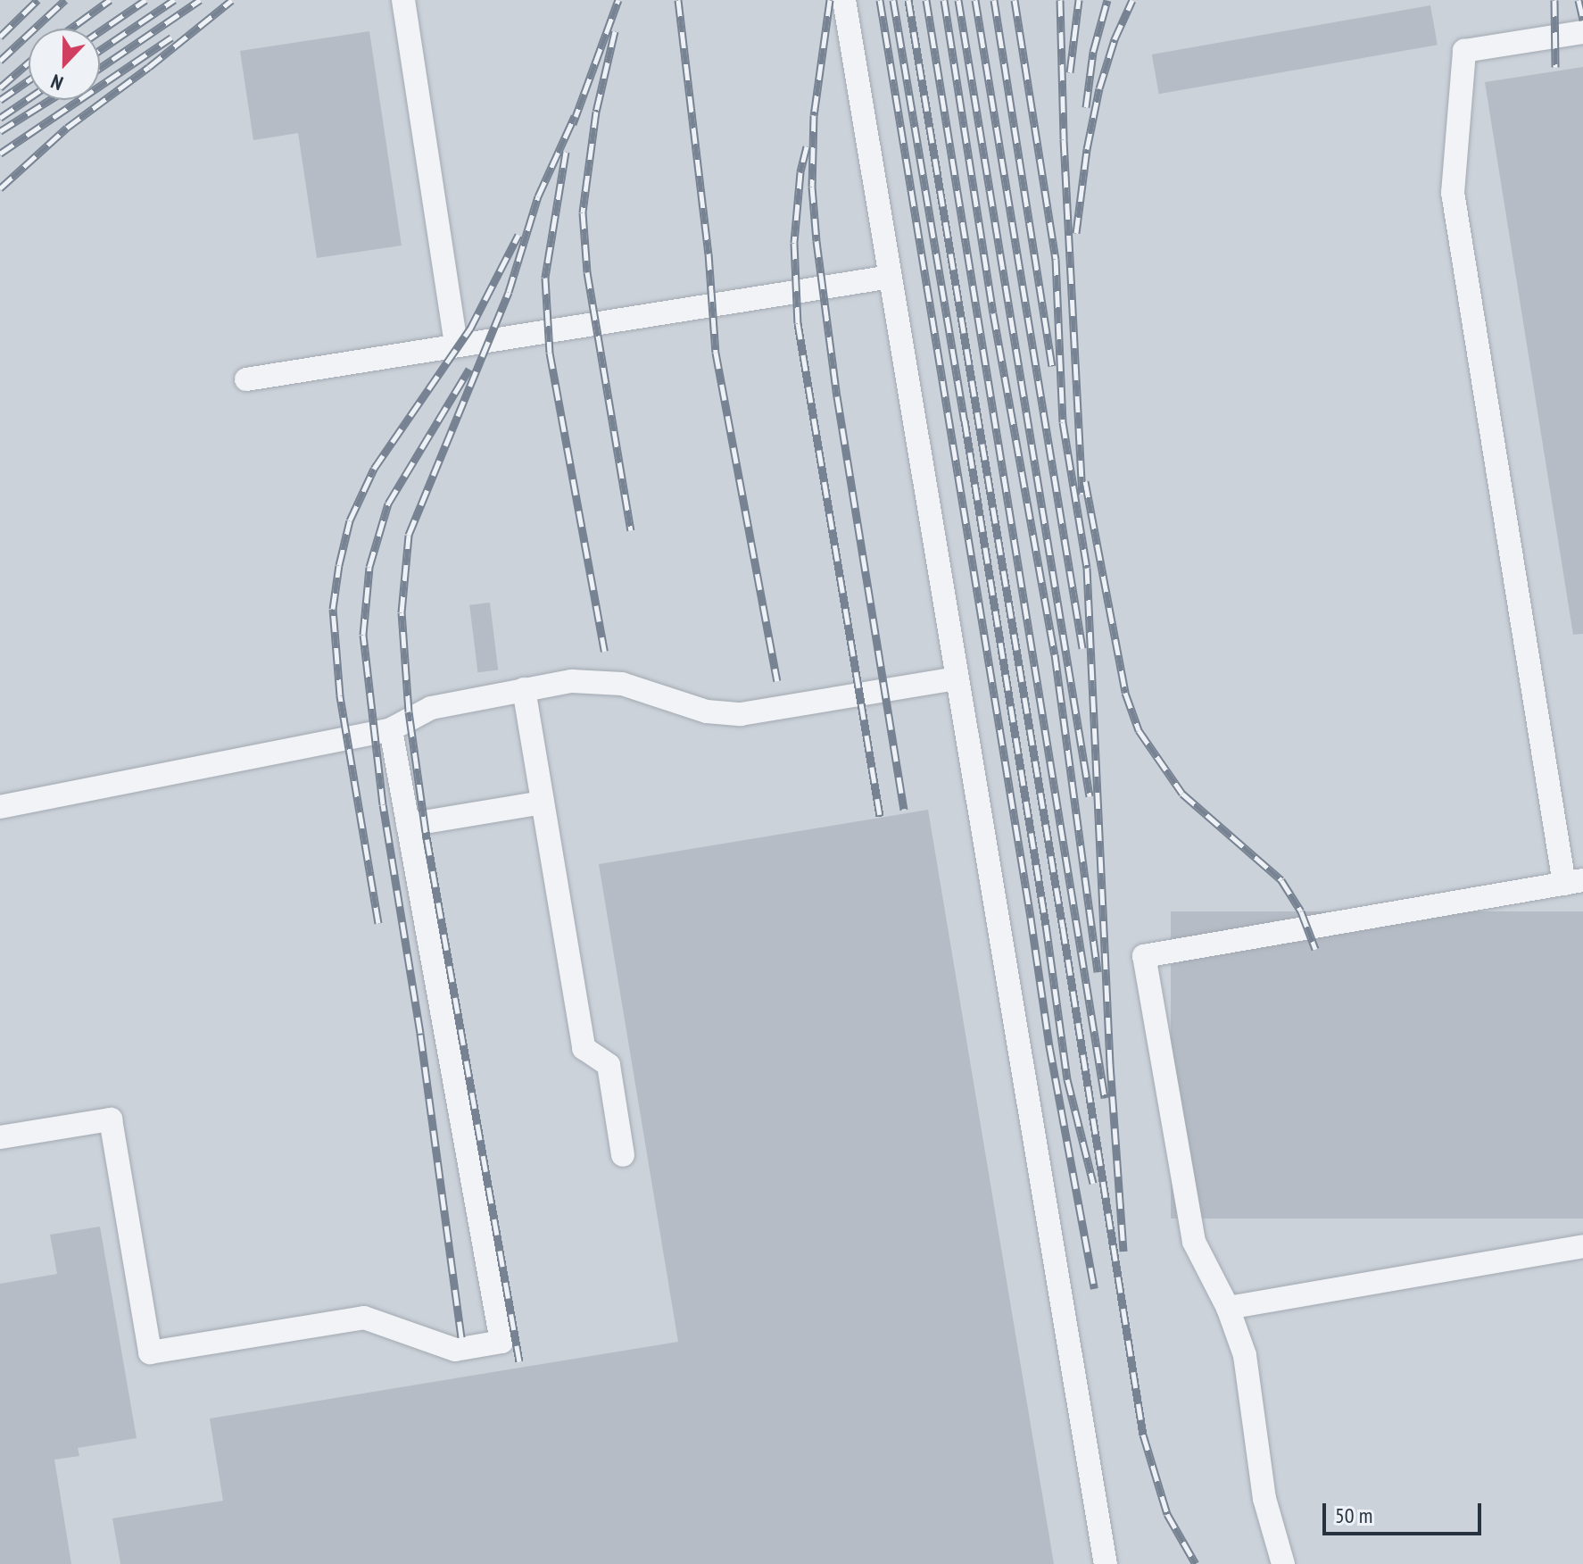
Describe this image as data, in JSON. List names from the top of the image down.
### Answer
{
  "scale_bar": "50 m",
  "north": "bottom"
}
